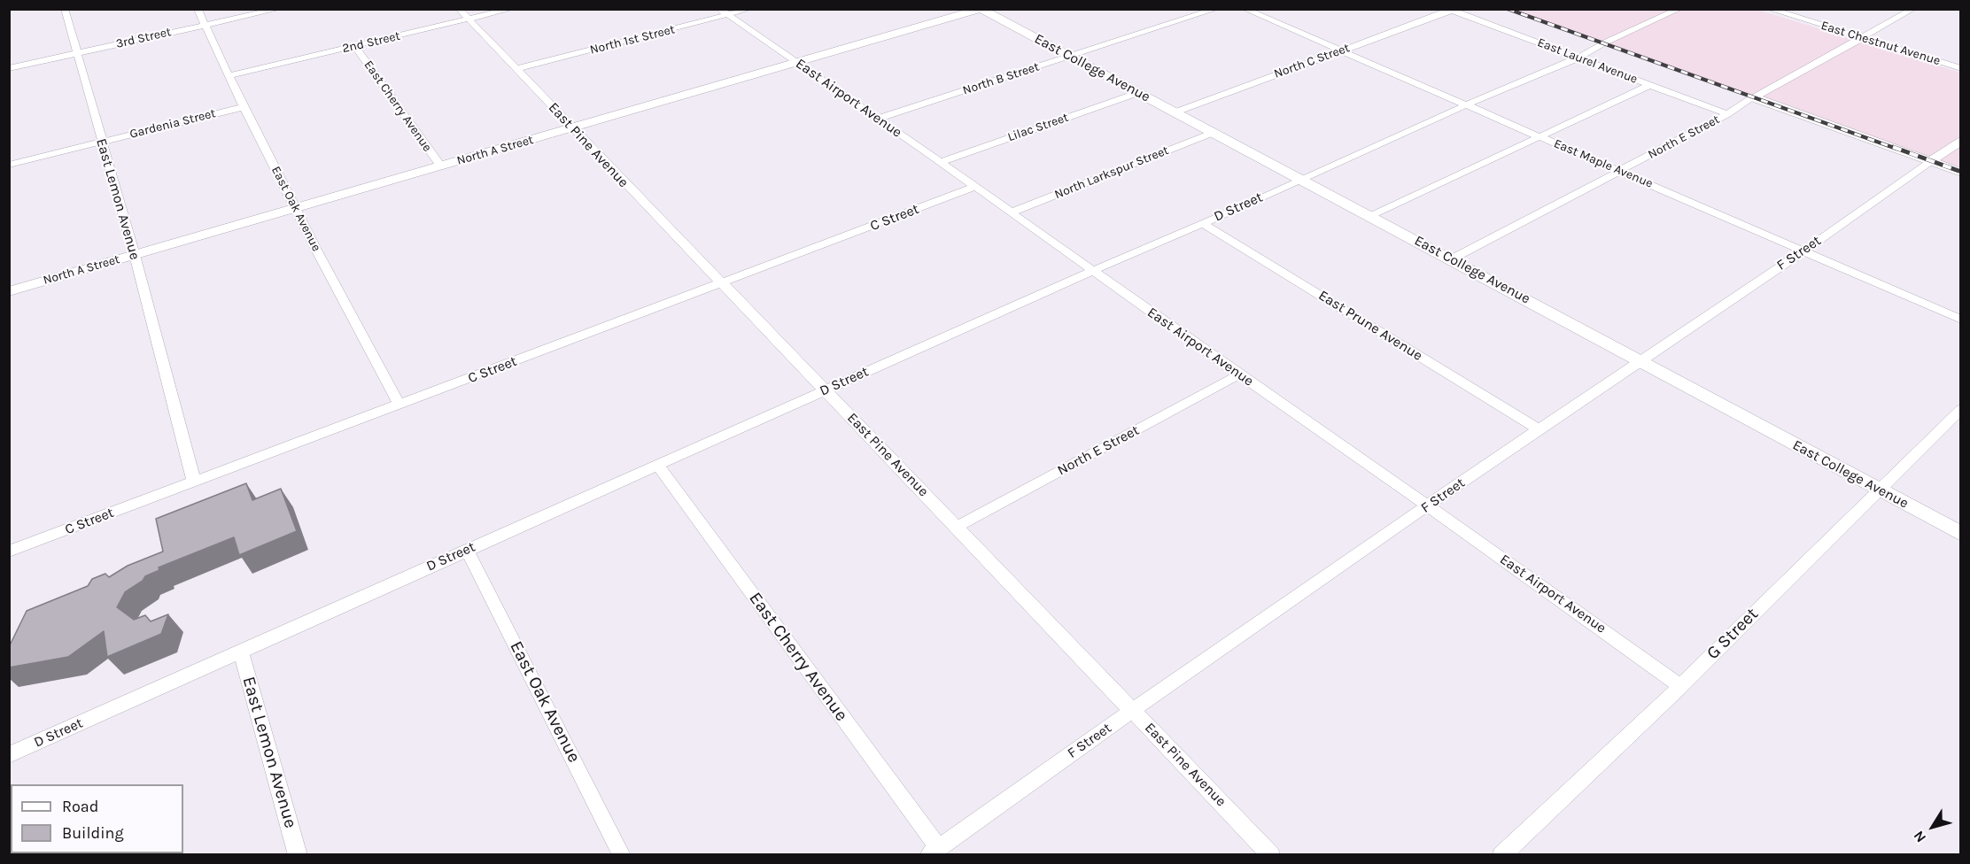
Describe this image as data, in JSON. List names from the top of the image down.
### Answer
{
  "streets": {
    "street": [
      "3rd Street",
      "North 1st Street",
      "2nd Street",
      "East Chestnut Avenue",
      "North C Street",
      "East Laurel Avenue",
      "East College Avenue",
      "North B Street",
      "East Airport Avenue",
      "East Cherry Avenue",
      "Gardenia Street",
      "Lilac Street",
      "North E Street",
      "East Pine Avenue",
      "North A Street",
      "East Maple Avenue",
      "North Larkspur Street",
      "East Lemon Avenue",
      "D Street",
      "East Oak Avenue",
      "C Street",
      "F Street",
      "East Prune Avenue",
      "G Street"
    ]
  },
  "crossings": [
    ["3rd Street", "East Lemon Avenue"],
    ["3rd Street", "East Oak Avenue"],
    ["North 1st Street", "East Airport Avenue"],
    ["North 1st Street", "East Pine Avenue"],
    ["2nd Street", "East Cherry Avenue"],
    ["2nd Street", "East Pine Avenue"],
    ["2nd Street", "East Oak Avenue"],
    ["East Chestnut Avenue", "North E Street"],
    ["North C Street", "East Laurel Avenue"],
    ["North C Street", "East College Avenue"],
    ["North C Street", "East Maple Avenue"],
    ["East Laurel Avenue", "North E Street"],
    ["East Laurel Avenue", "D Street"],
    ["East College Avenue", "North B Street"],
    ["East College Avenue", "Lilac Street"],
    ["East College Avenue", "North E Street"],
    ["East College Avenue", "North A Street"],
    ["East College Avenue", "North Larkspur Street"],
    ["East College Avenue", "D Street"],
    ["East College Avenue", "F Street"],
    ["East College Avenue", "G Street"],
    ["North B Street", "East Airport Avenue"],
    ["East Airport Avenue", "Lilac Street"],
    ["East Airport Avenue", "North E Street"],
    ["East Airport Avenue", "North A Street"],
    ["East Airport Avenue", "North Larkspur Street"],
    ["East Airport Avenue", "D Street"],
    ["East Airport Avenue", "C Street"],
    ["East Airport Avenue", "F Street"],
    ["East Airport Avenue", "G Street"],
    ["East Cherry Avenue", "North A Street"],
    ["East Cherry Avenue", "D Street"],
    ["East Cherry Avenue", "F Street"],
    ["Gardenia Street", "East Lemon Avenue"],
    ["Gardenia Street", "East Oak Avenue"],
    ["North E Street", "East Pine Avenue"],
    ["North E Street", "East Maple Avenue"],
    ["East Pine Avenue", "North A Street"],
    ["East Pine Avenue", "D Street"],
    ["East Pine Avenue", "C Street"],
    ["East Pine Avenue", "F Street"],
    ["North A Street", "East Lemon Avenue"],
    ["North A Street", "East Oak Avenue"],
    ["East Maple Avenue", "D Street"],
    ["East Maple Avenue", "F Street"],
    ["East Lemon Avenue", "D Street"],
    ["East Lemon Avenue", "C Street"],
    ["D Street", "East Oak Avenue"],
    ["D Street", "East Prune Avenue"],
    ["East Oak Avenue", "C Street"],
    ["F Street", "East Prune Avenue"]
  ],
  "legend": ["Road", "Building"],
  "north": "bottom left"
}
